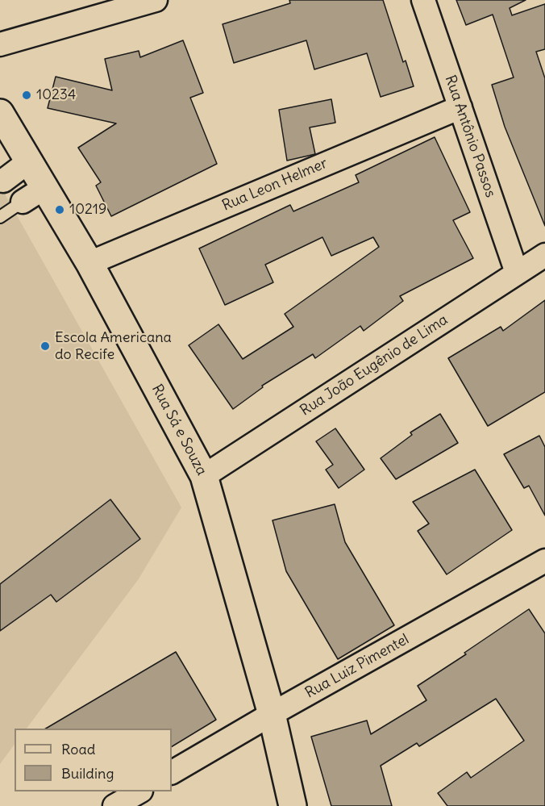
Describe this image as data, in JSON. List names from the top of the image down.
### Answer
{
  "streets": {
    "street": [
      "Rua Antônio Passos",
      "Rua Leon Helmer",
      "Rua João Eugênio de Lima",
      "Rua Sá e Souza",
      "Rua Luiz Pimentel"
    ]
  },
  "crossings": [
    ["Rua Antônio Passos", "Rua Leon Helmer"],
    ["Rua Antônio Passos", "Rua João Eugênio de Lima"],
    ["Rua Leon Helmer", "Rua Sá e Souza"],
    ["Rua João Eugênio de Lima", "Rua Sá e Souza"],
    ["Rua Sá e Souza", "Rua Luiz Pimentel"]
  ],
  "places": ["10234", "10219", "Escola Americana do Recife"],
  "legend": ["Road", "Building"]
}
